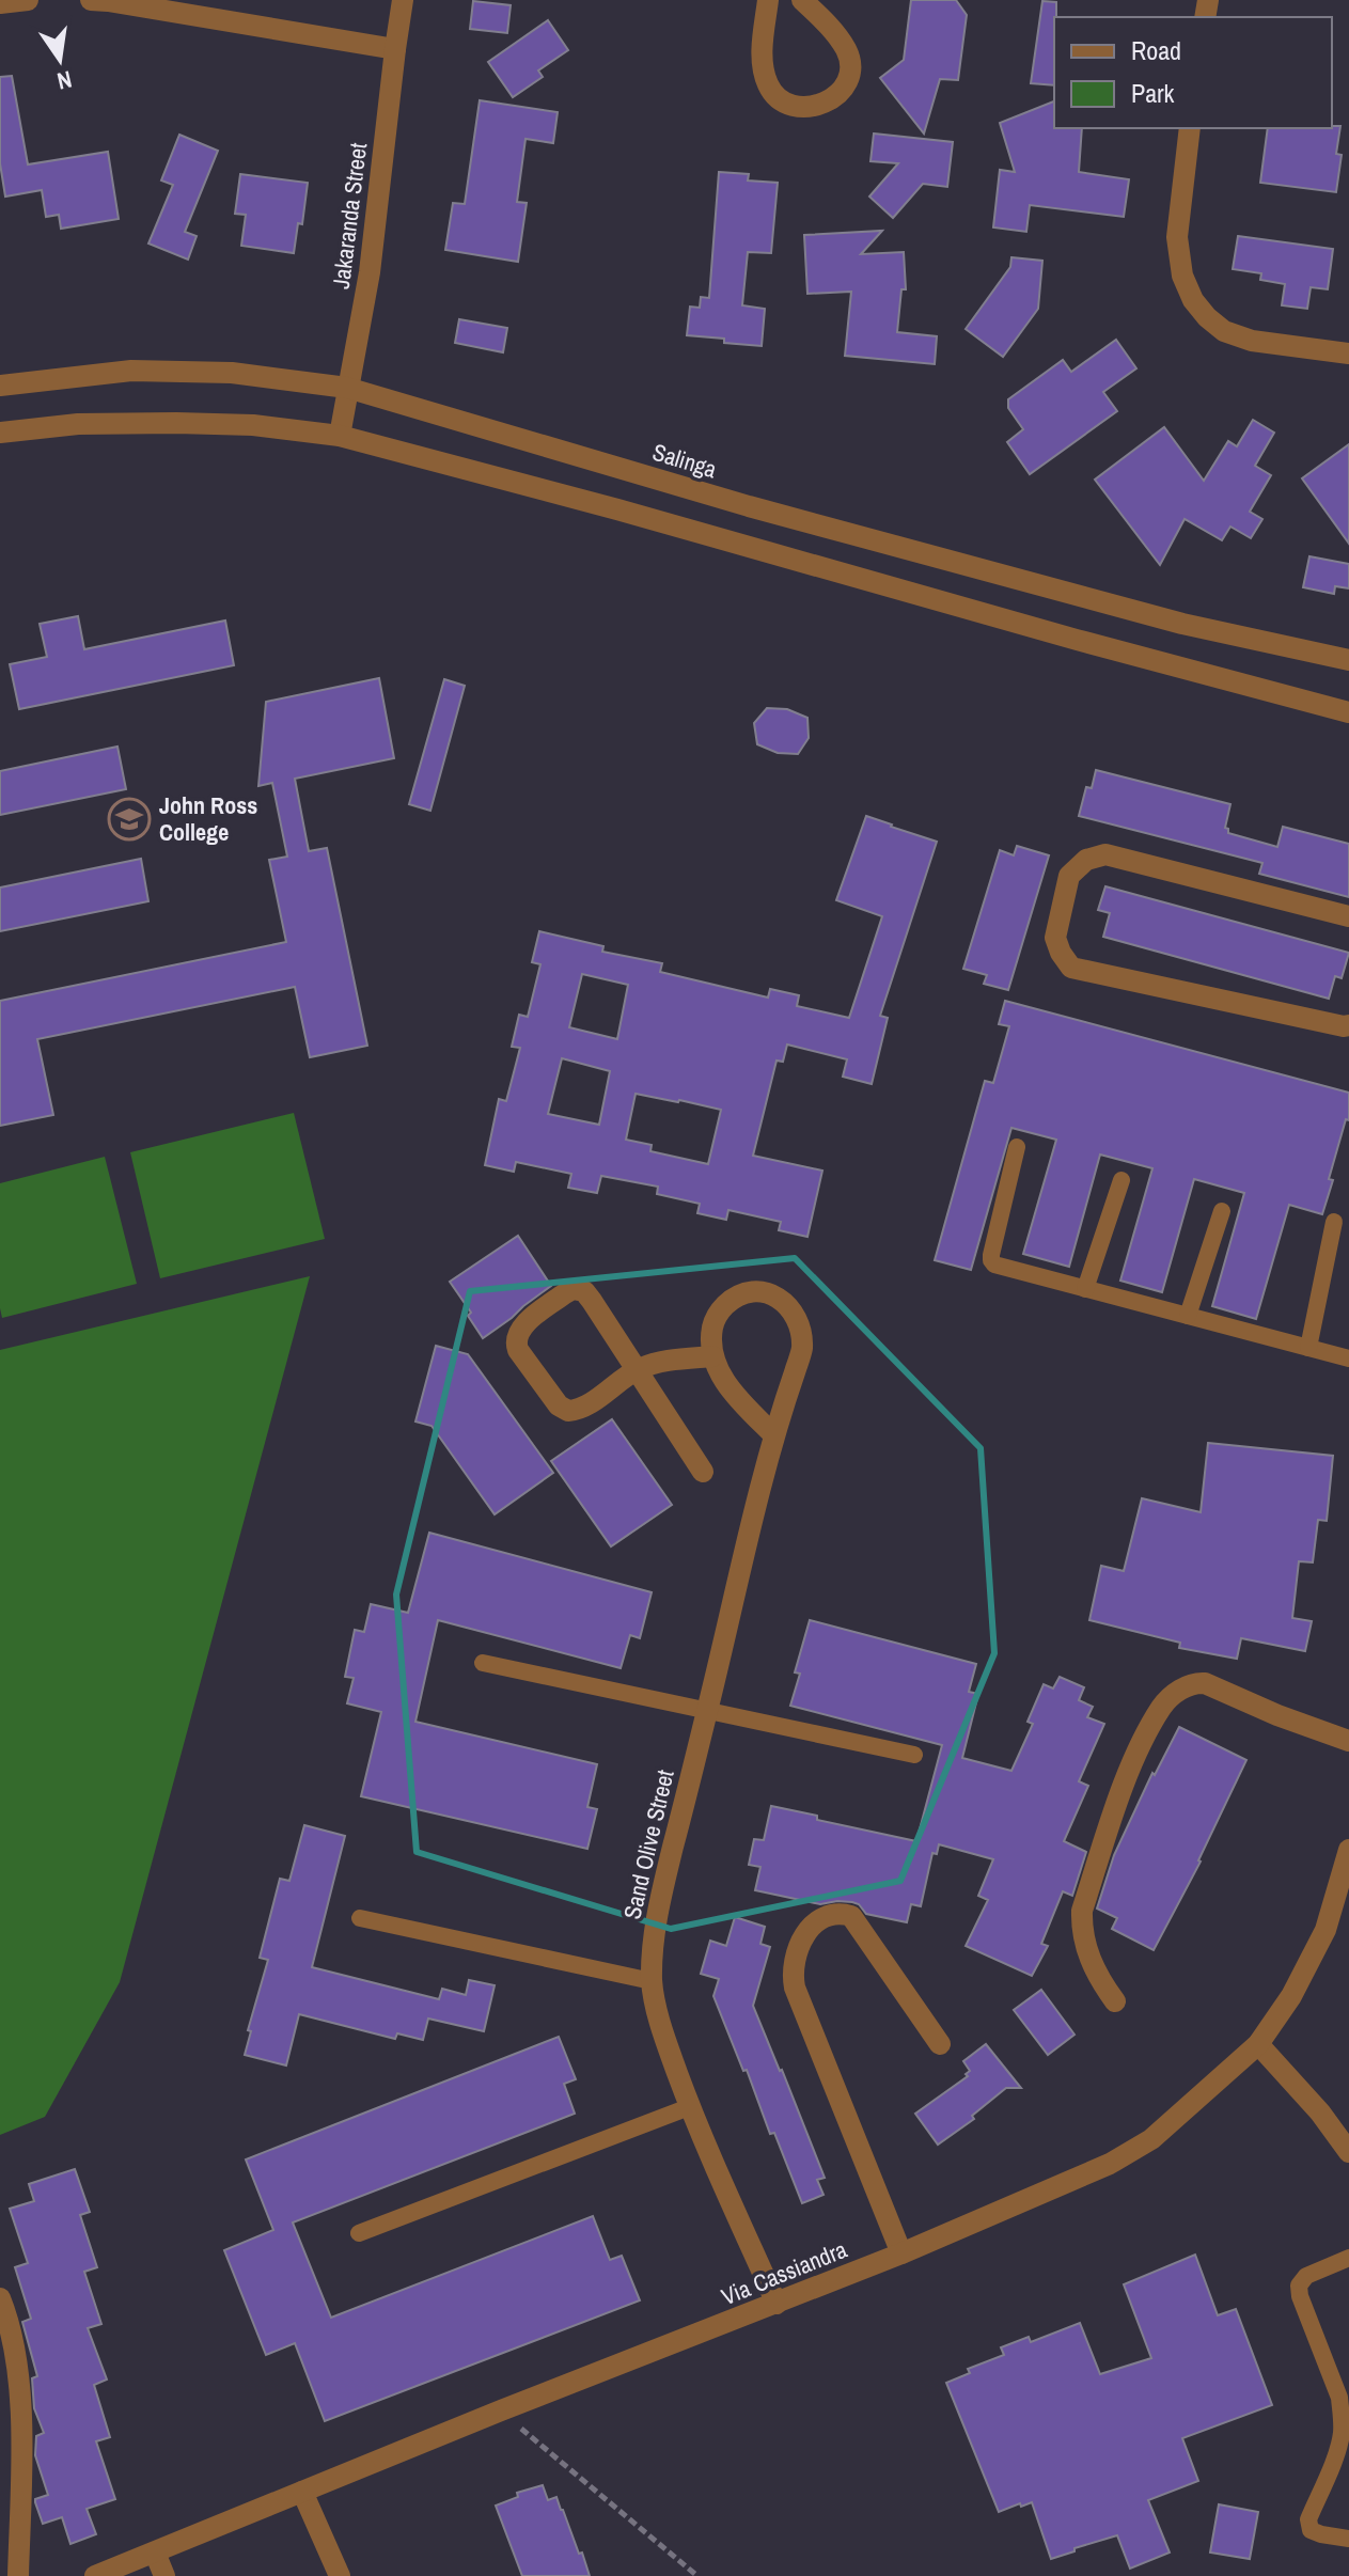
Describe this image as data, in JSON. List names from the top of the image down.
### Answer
{
  "streets": {
    "street": [
      "Jakaranda Street",
      "Salinga",
      "Sand Olive Street",
      "Via Cassiandra"
    ]
  },
  "crossings": [
    ["Jakaranda Street", "Salinga"],
    ["Sand Olive Street", "Via Cassiandra"]
  ],
  "places": {
    "school or university": ["John Ross College"]
  },
  "legend": ["Road", "Park"],
  "north": "bottom"
}
